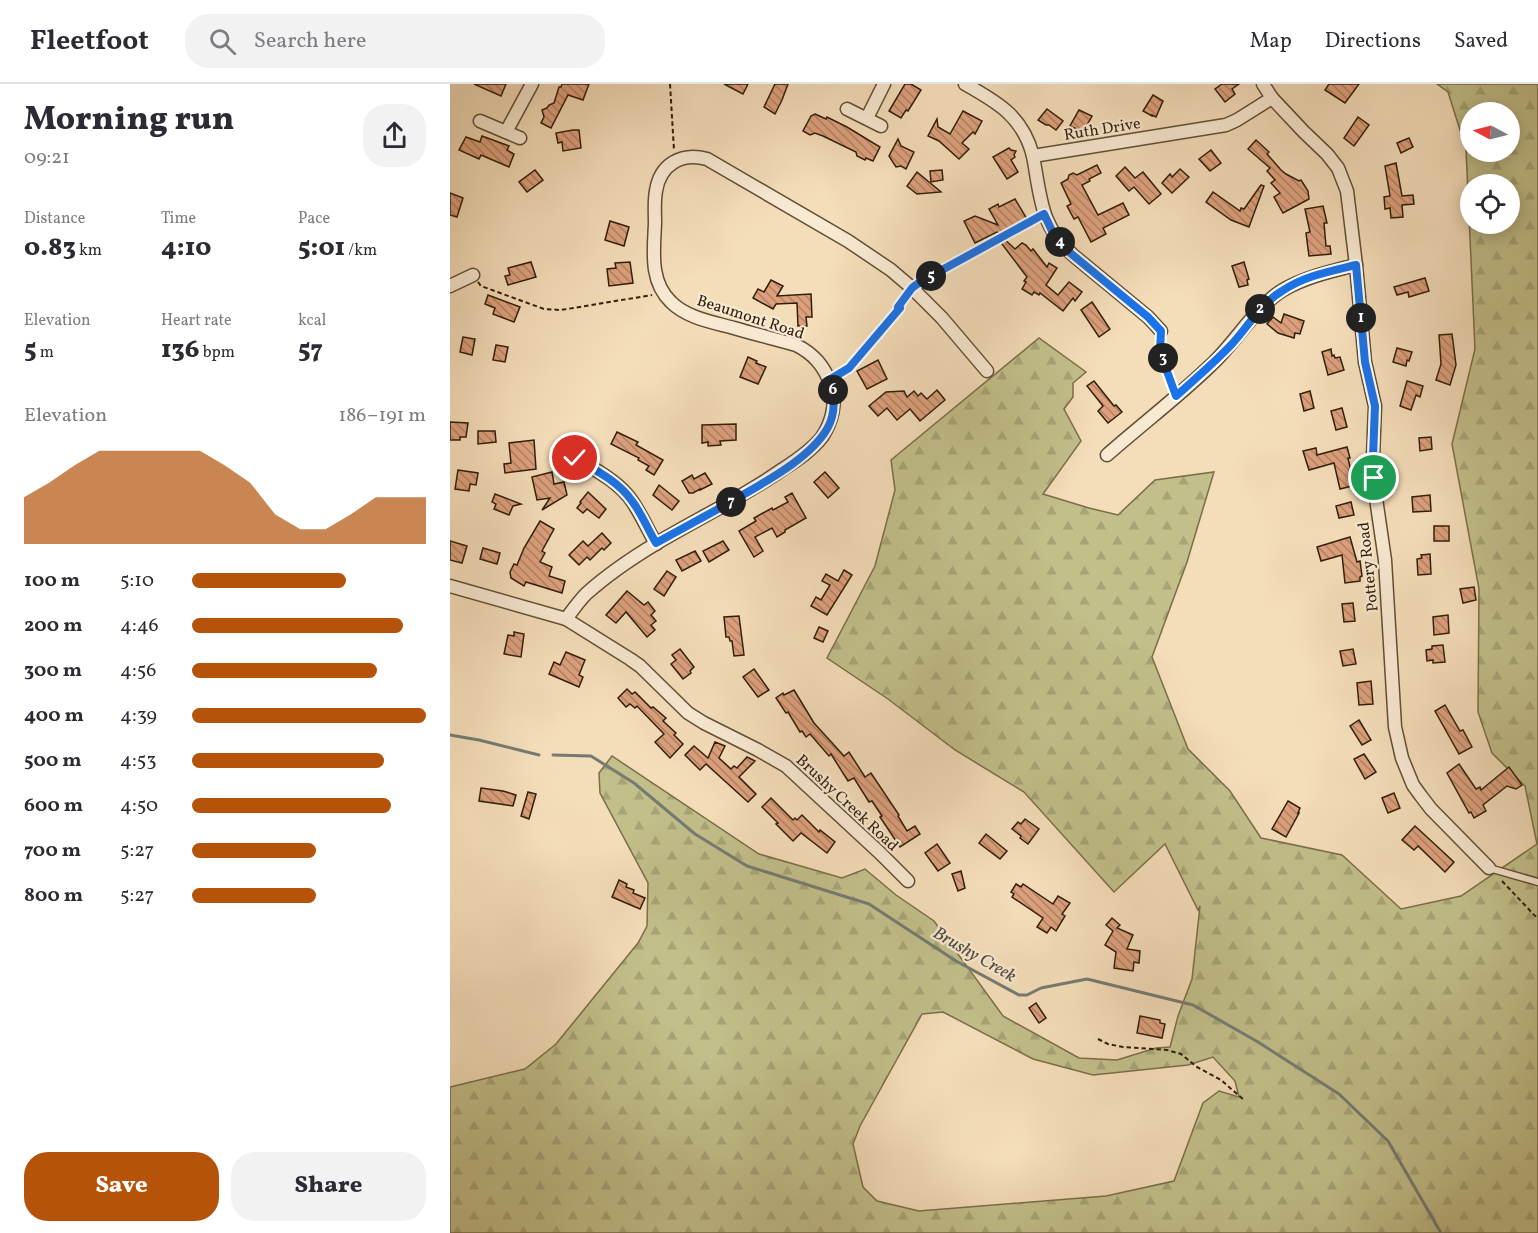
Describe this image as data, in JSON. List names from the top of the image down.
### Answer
{
  "streets": {
    "street": [
      "Ruth Drive",
      "Beaumont Road",
      "Pottery Road",
      "Brushy Creek Road"
    ]
  },
  "crossings": [
    ["Ruth Drive", "Pottery Road"],
    ["Beaumont Road", "Brushy Creek Road"]
  ],
  "water": ["Brushy Creek"],
  "north": "left",
  "page": {
    "header": "Fleetfoot",
    "search": "Search here",
    "nav": ["Map", "Directions", "Saved"],
    "heading": ["Morning run", "09:21"],
    "stats": [
      ["Distance", "0.83 km"],
      ["Time", "4:10"],
      ["Pace", "5:01 /km"],
      ["Elevation", "5 m"],
      ["Heart rate", "136 bpm"],
      ["kcal", "57"]
    ],
    "pins": [
      "4",
      "5",
      "2",
      "1",
      "3",
      "6",
      "7"
    ],
    "chart": ["Elevation", "186–191 m"],
    "list": [
      {
        "name": "100 m",
        "note": "5:10"
      },
      {
        "name": "200 m",
        "note": "4:46"
      },
      {
        "name": "300 m",
        "note": "4:56"
      },
      {
        "name": "400 m",
        "note": "4:39"
      },
      {
        "name": "500 m",
        "note": "4:53"
      },
      {
        "name": "600 m",
        "note": "4:50"
      },
      {
        "name": "700 m",
        "note": "5:27"
      },
      {
        "name": "800 m",
        "note": "5:27"
      }
    ],
    "buttons": ["Save", "Share"]
  }
}
